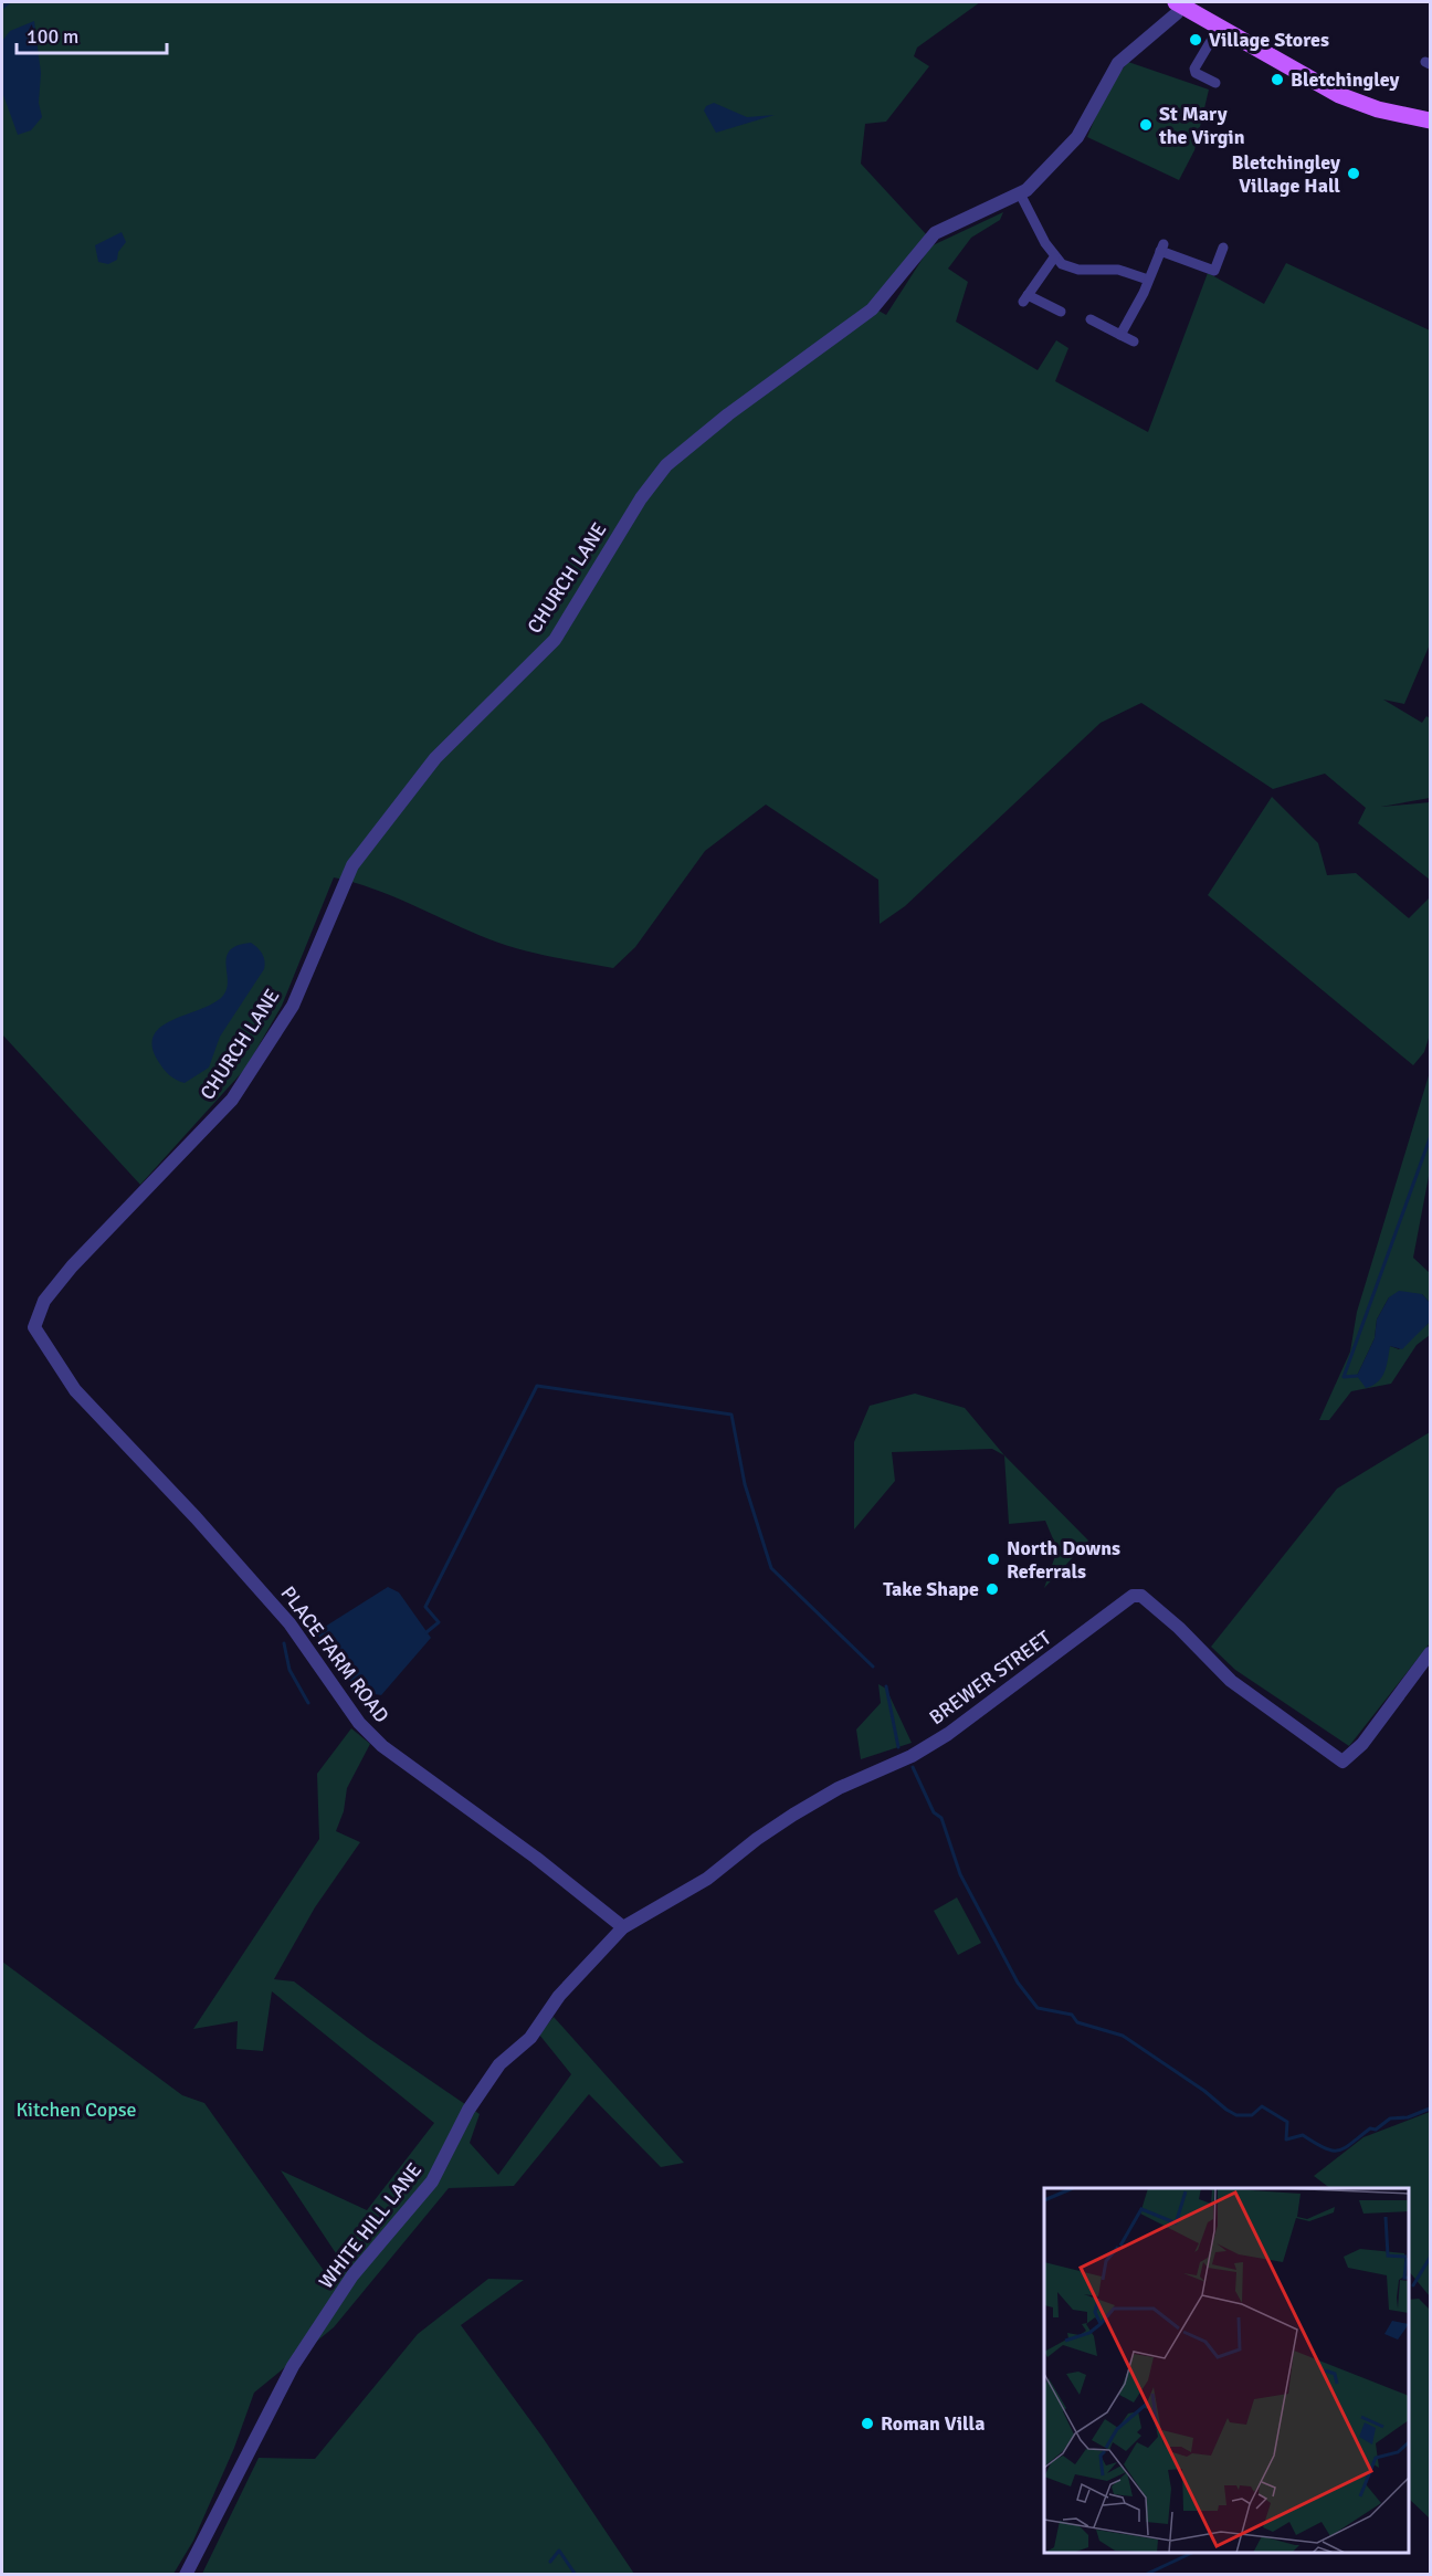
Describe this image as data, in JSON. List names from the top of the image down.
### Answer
{
  "streets": {
    "street": [
      "CHURCH LANE",
      "PLACE FARM ROAD",
      "BREWER STREET",
      "WHITE HILL LANE"
    ]
  },
  "crossings": [
    ["CHURCH LANE", "PLACE FARM ROAD"],
    ["PLACE FARM ROAD", "BREWER STREET"],
    ["PLACE FARM ROAD", "WHITE HILL LANE"],
    ["BREWER STREET", "WHITE HILL LANE"]
  ],
  "parks": ["Kitchen Copse"],
  "places": [
    "Village Stores",
    "Bletchingley",
    "St Mary the Virgin",
    "Bletchingley Village Hall",
    "North Downs Referrals",
    "Take Shape",
    "Roman Villa"
  ],
  "scale_bar": "100 m"
}
